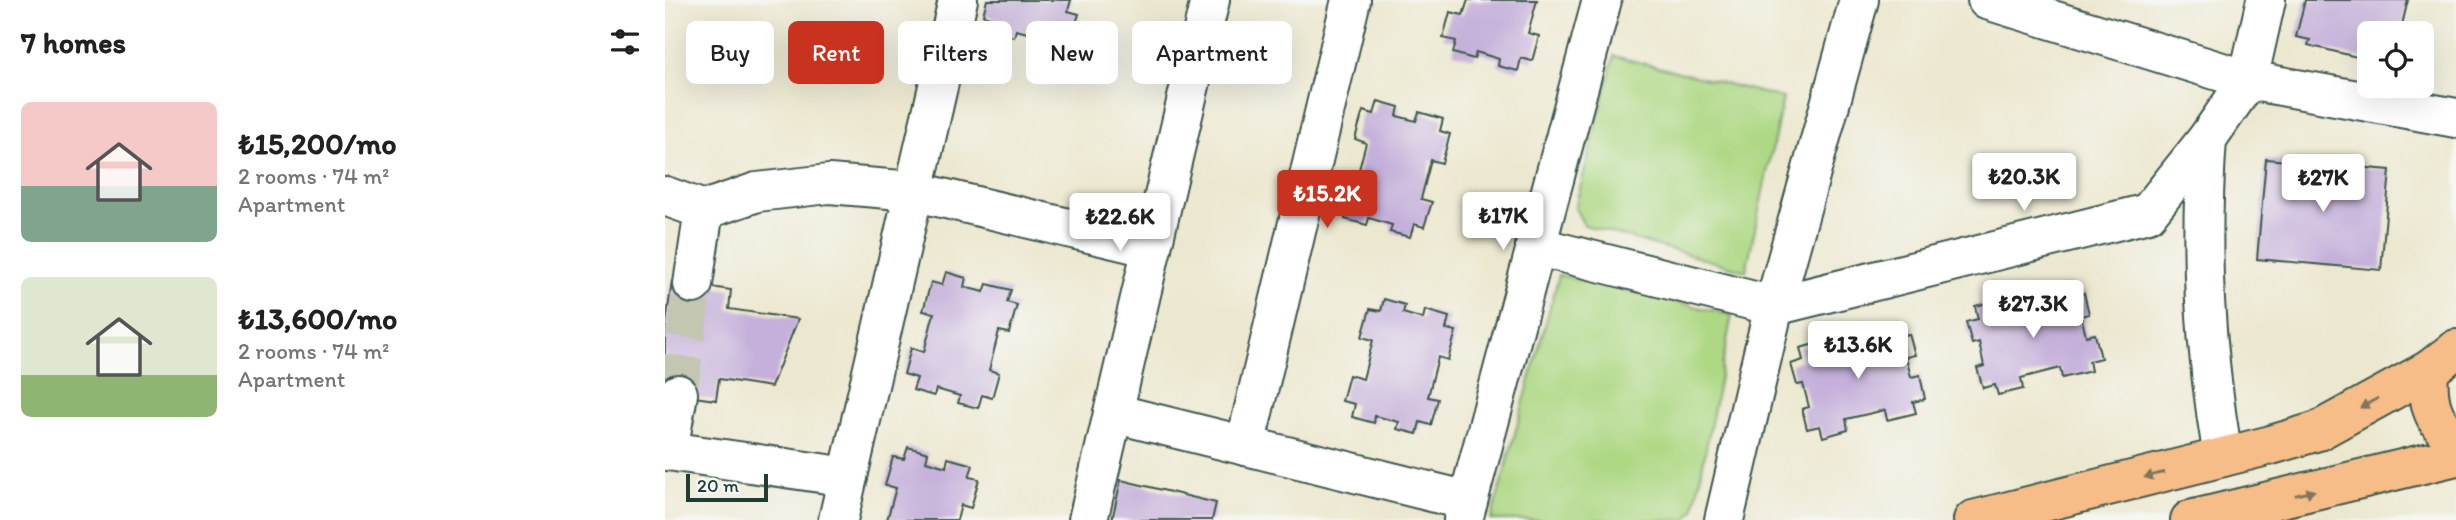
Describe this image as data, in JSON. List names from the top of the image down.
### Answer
{
  "scale_bar": "20 m",
  "page": {
    "heading": "7 homes",
    "chip": [
      "Buy",
      "Rent",
      "Filters",
      "New",
      "Apartment"
    ],
    "list": [
      {
        "name": "₺15,200/mo",
        "note": "2 rooms · 74 m² · Apartment"
      },
      {
        "name": "₺13,600/mo",
        "note": "2 rooms · 74 m² · Apartment"
      }
    ],
    "price": [
      "₺20.3K",
      "₺27K",
      "₺15.2K",
      "₺17K",
      "₺22.6K",
      "₺27.3K",
      "₺13.6K"
    ],
    "scale": "20 m"
  }
}
